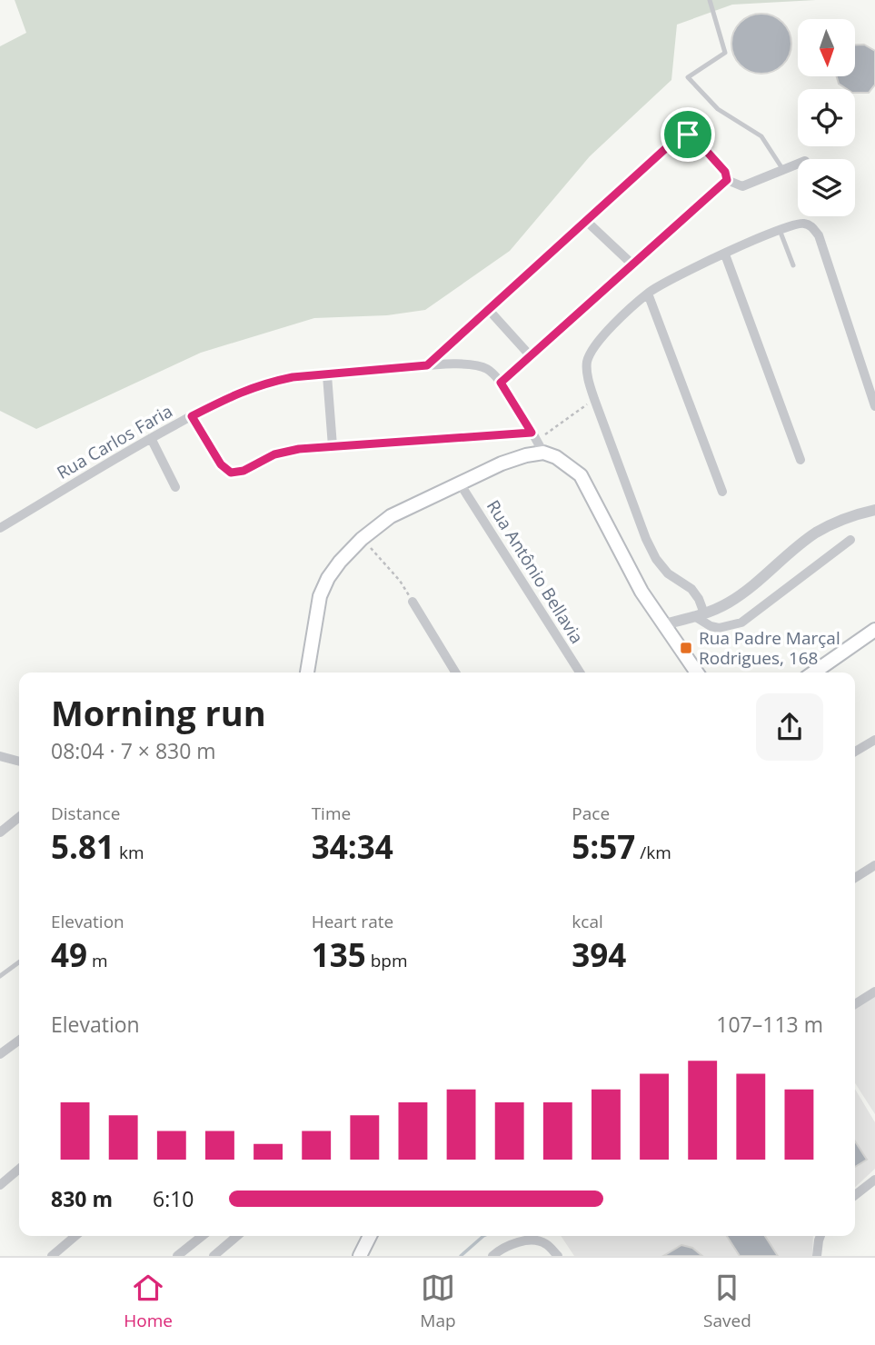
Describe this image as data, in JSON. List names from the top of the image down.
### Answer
{
  "streets": {
    "street": ["Rua Carlos Faria", "Rua Antônio Bellavia"]
  },
  "places": {
    "transit": ["Rua Padre Marçal Rodrigues, 168"]
  },
  "north": "bottom",
  "page": {
    "heading": ["Morning run", "08:04 · 7 × 830 m"],
    "stats": [
      ["Distance", "5.81 km"],
      ["Time", "34:34"],
      ["Pace", "5:57 /km"],
      ["Elevation", "49 m"],
      ["Heart rate", "135 bpm"],
      ["kcal", "394"]
    ],
    "chart": ["Elevation", "107–113 m"],
    "list": [
      {
        "name": "830 m",
        "note": "6:10"
      }
    ],
    "tabs": ["Home", "Map", "Saved"]
  }
}
